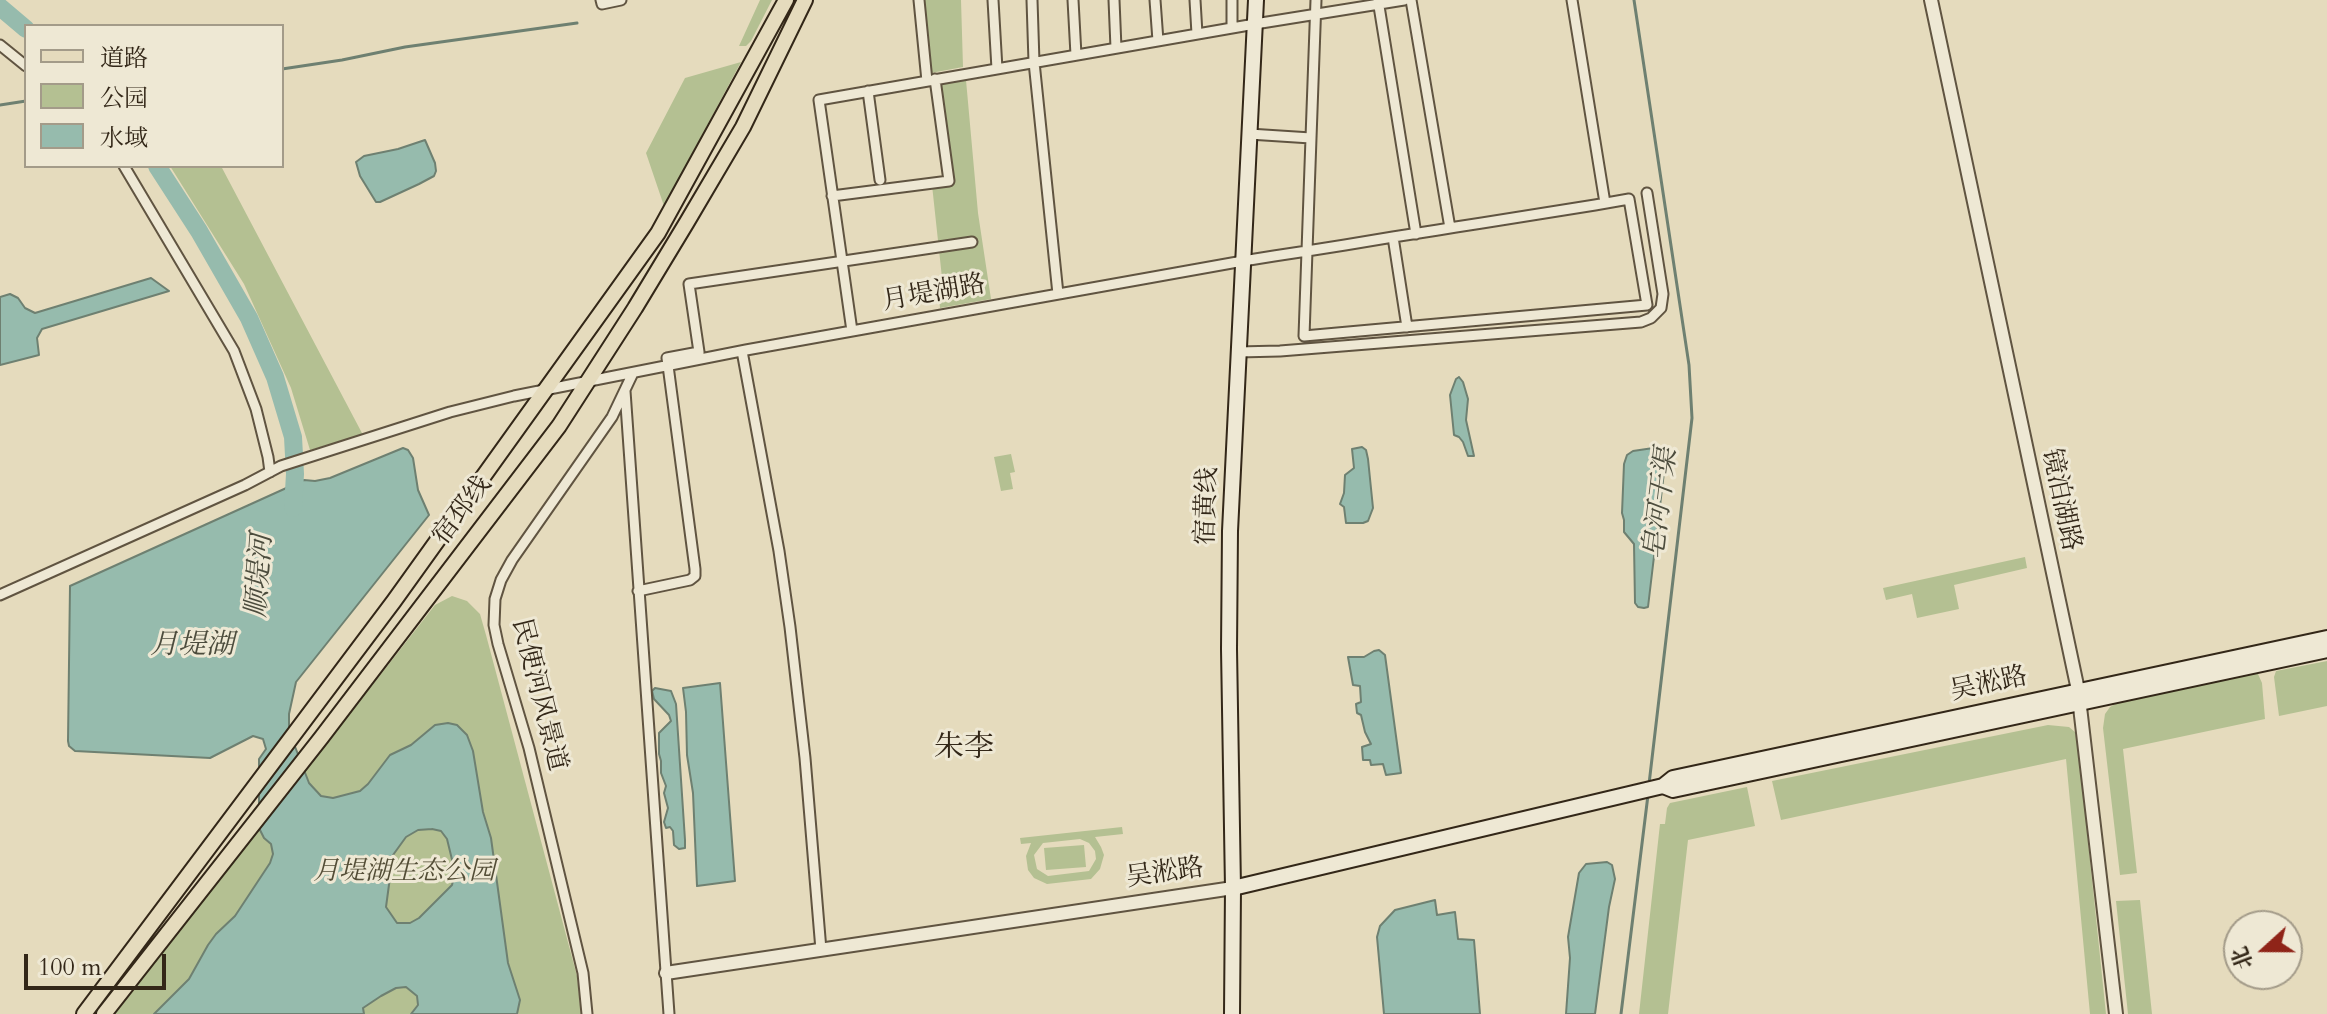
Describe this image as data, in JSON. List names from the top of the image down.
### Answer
{
  "streets": {
    "main road": ["宿黄线", "宿邳线", "吴淞路"],
    "street": ["月堤湖路", "镜泊湖路", "民便河风景道"]
  },
  "crossings": [
    ["月堤湖路", "宿黄线"],
    ["月堤湖路", "宿邳线"],
    ["月堤湖路", "民便河风景道"],
    ["镜泊湖路", "吴淞路"],
    ["宿黄线", "吴淞路"]
  ],
  "districts": ["朱李"],
  "water": ["皂河干渠", "顺堤河", "月堤湖"],
  "parks": ["月堤湖生态公园"],
  "legend": ["道路", "公园", "水域"],
  "scale_bar": "100 m",
  "north": "left"
}
